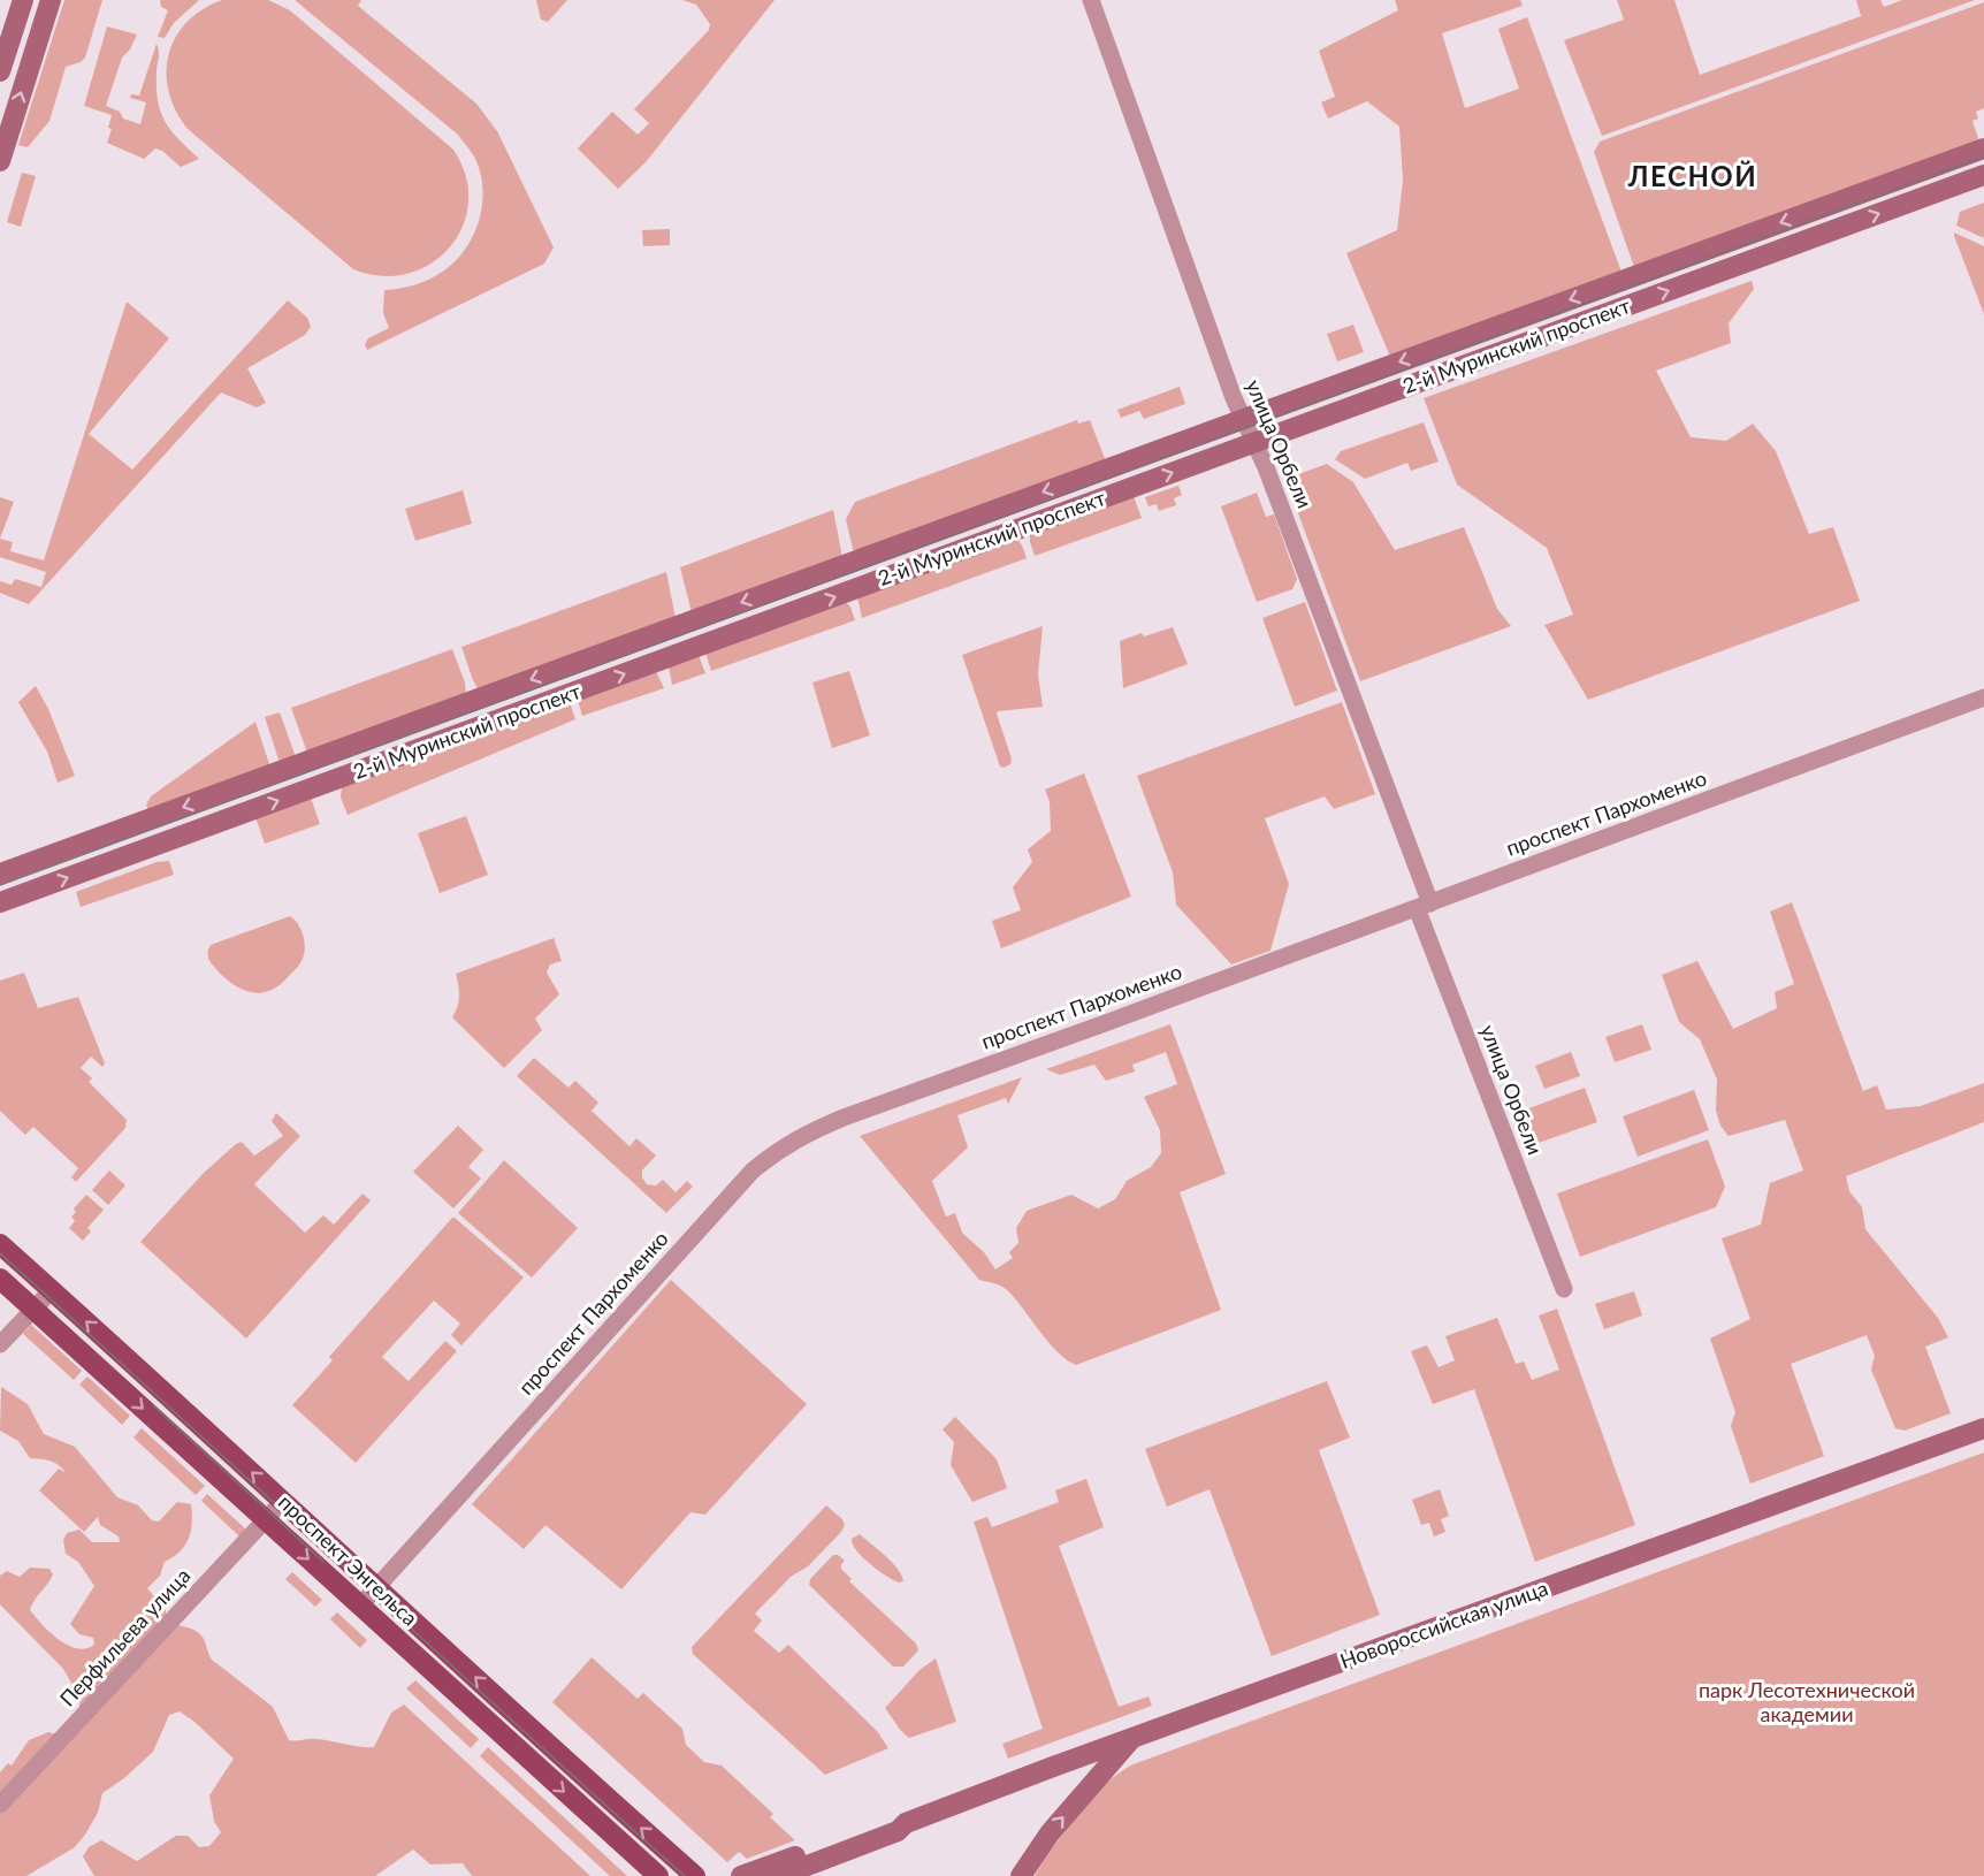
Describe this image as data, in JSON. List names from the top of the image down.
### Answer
{
  "streets": {
    "main road": ["2-й Муринский проспект", "проспект Энгельса", "Новороссийская улица"],
    "street": ["улица Орбели", "проспект Пархоменко", "Перфильева улица"]
  },
  "crossings": [
    ["2-й Муринский проспект", "улица Орбели"],
    ["улица Орбели", "проспект Пархоменко"],
    ["проспект Пархоменко", "проспект Энгельса"],
    ["проспект Энгельса", "Перфильева улица"]
  ],
  "districts": ["ЛЕСНОЙ"],
  "parks": ["парк Лесотехнической академии"]
}
